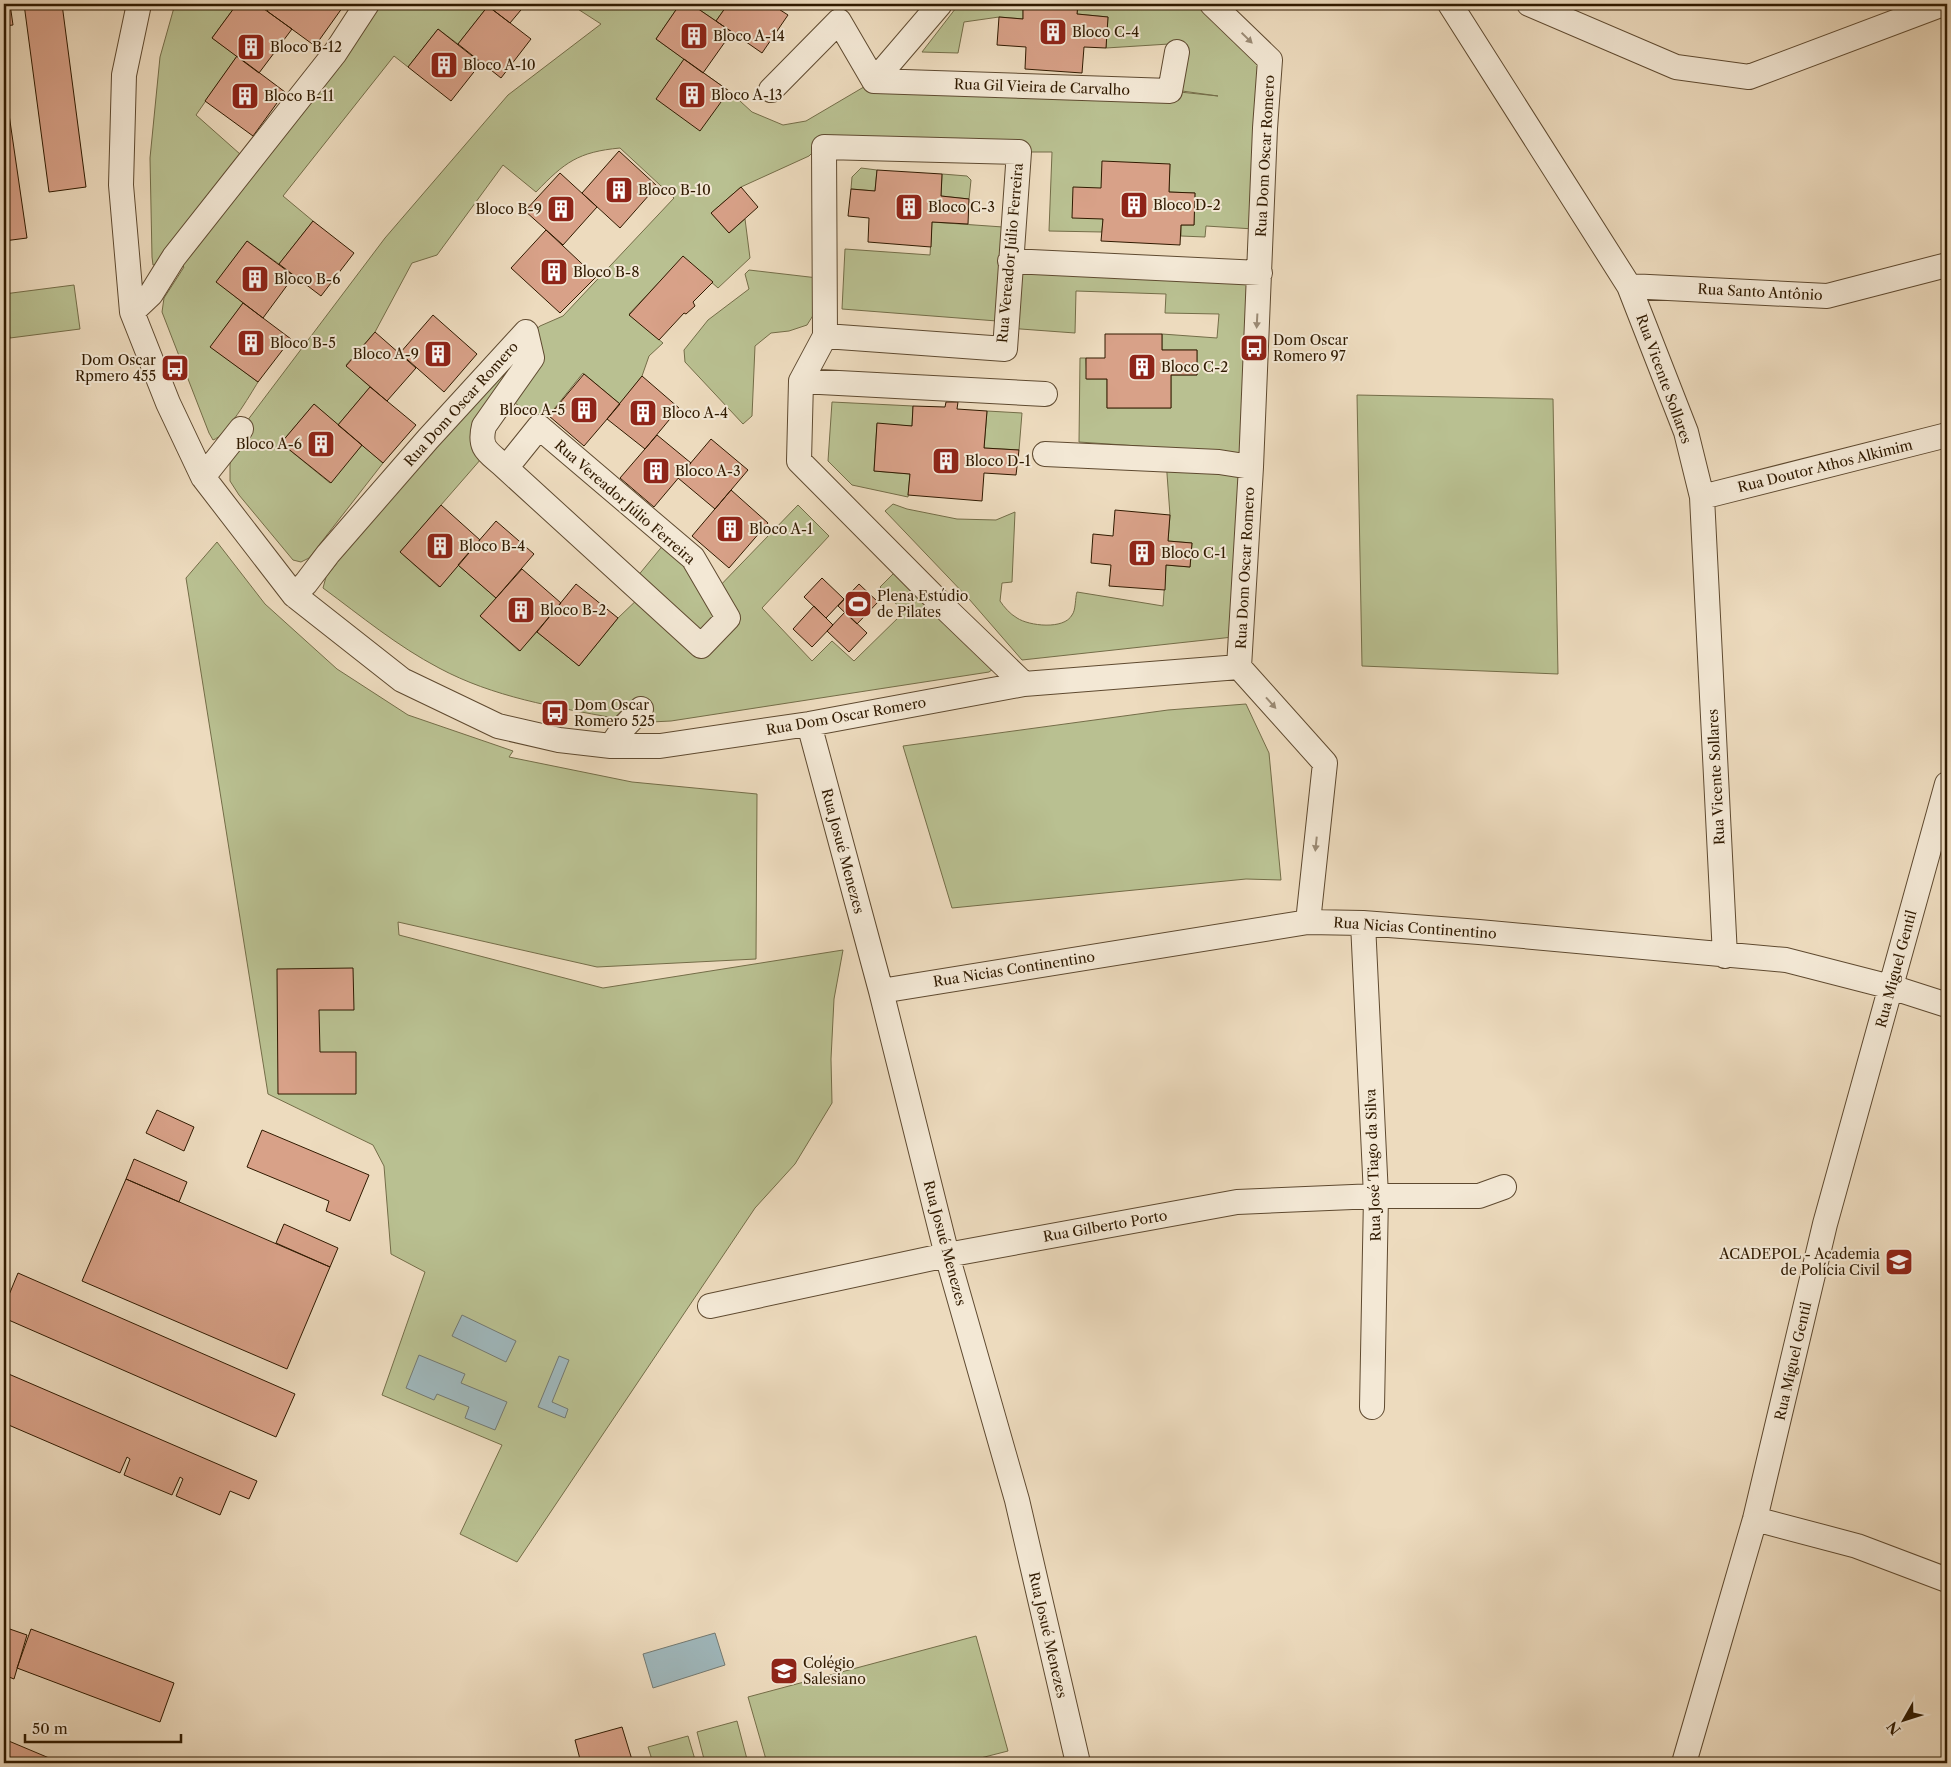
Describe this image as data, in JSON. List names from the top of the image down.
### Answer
{
  "streets": {
    "street": [
      "Rua Gil Vieira de Carvalho",
      "Rua Dom Oscar Romero",
      "Rua Vereador Júlio Ferreira",
      "Rua Santo Antônio",
      "Rua Vicente Sollares",
      "Rua Doutor Athos Alkimim",
      "Rua Josué Menezes",
      "Rua Nicias Continentino",
      "Rua Miguel Gentil",
      "Rua José Tiago da Silva",
      "Rua Gilberto Porto"
    ]
  },
  "crossings": [
    ["Rua Dom Oscar Romero", "Rua Vereador Júlio Ferreira"],
    ["Rua Dom Oscar Romero", "Rua Josué Menezes"],
    ["Rua Santo Antônio", "Rua Vicente Sollares"],
    ["Rua Vicente Sollares", "Rua Doutor Athos Alkimim"],
    ["Rua Vicente Sollares", "Rua Nicias Continentino"],
    ["Rua Josué Menezes", "Rua Nicias Continentino"],
    ["Rua Josué Menezes", "Rua Gilberto Porto"],
    ["Rua Nicias Continentino", "Rua Miguel Gentil"],
    ["Rua Nicias Continentino", "Rua José Tiago da Silva"],
    ["Rua José Tiago da Silva", "Rua Gilberto Porto"]
  ],
  "places": {
    "building": [
      "Bloco C-4",
      "Bloco A-14",
      "Bloco B-12",
      "Bloco A-10",
      "Bloco A-13",
      "Bloco B-11",
      "Bloco B-10",
      "Bloco D-2",
      "Bloco C-3",
      "Bloco B-9",
      "Bloco B-8",
      "Bloco B-6",
      "Bloco B-5",
      "Bloco A-9",
      "Bloco C-2",
      "Bloco A-5",
      "Bloco A-4",
      "Bloco A-6",
      "Bloco D-1",
      "Bloco A-3",
      "Bloco A-1",
      "Bloco B-4",
      "Bloco C-1",
      "Bloco B-2"
    ],
    "bus stop": ["Dom Oscar Romero 97", "Dom Oscar Rpmero 455", "Dom Oscar Romero 525"],
    "sports": ["Plena Estúdio de Pilates"],
    "school or university": ["ACADEPOL - Academia de Polícia Civil", "Colégio Salesiano"]
  },
  "scale_bar": "50 m",
  "north": "bottom left"
}
